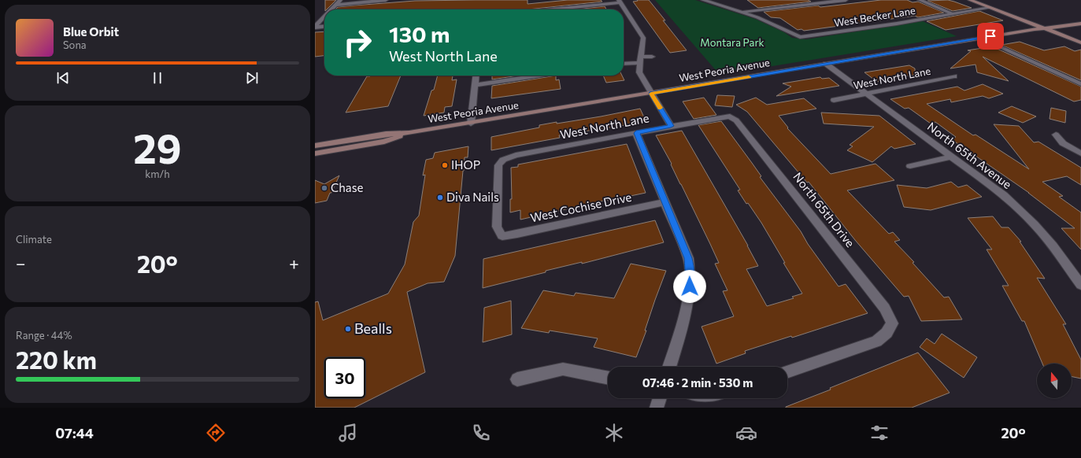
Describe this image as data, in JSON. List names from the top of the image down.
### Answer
{
  "streets": {
    "main road": ["West Peoria Avenue"],
    "street": [
      "West Becker Lane",
      "West North Lane",
      "North 65th Avenue",
      "West Cochise Drive",
      "North 65th Drive"
    ]
  },
  "crossings": [
    ["West Peoria Avenue", "North 65th Avenue"],
    ["West North Lane", "North 65th Avenue"],
    ["West North Lane", "West Cochise Drive"],
    ["West North Lane", "North 65th Drive"]
  ],
  "parks": ["Montara Park"],
  "places": [
    "IHOP",
    "Chase",
    "Diva Nails",
    "Bealls"
  ],
  "north": "top",
  "page": {
    "turn": ["130 m", "West North Lane"],
    "song": ["Blue Orbit", "Sona"],
    "tile": [
      ["29", "km/h"],
      "Climate",
      ["Range · 44%", "220 km"]
    ],
    "heat": ["−", "20°", "+"],
    "limit": "30",
    "trip": "07:46 · 2 min · 530 m",
    "tabs": ["07:44", "20°"]
  }
}
